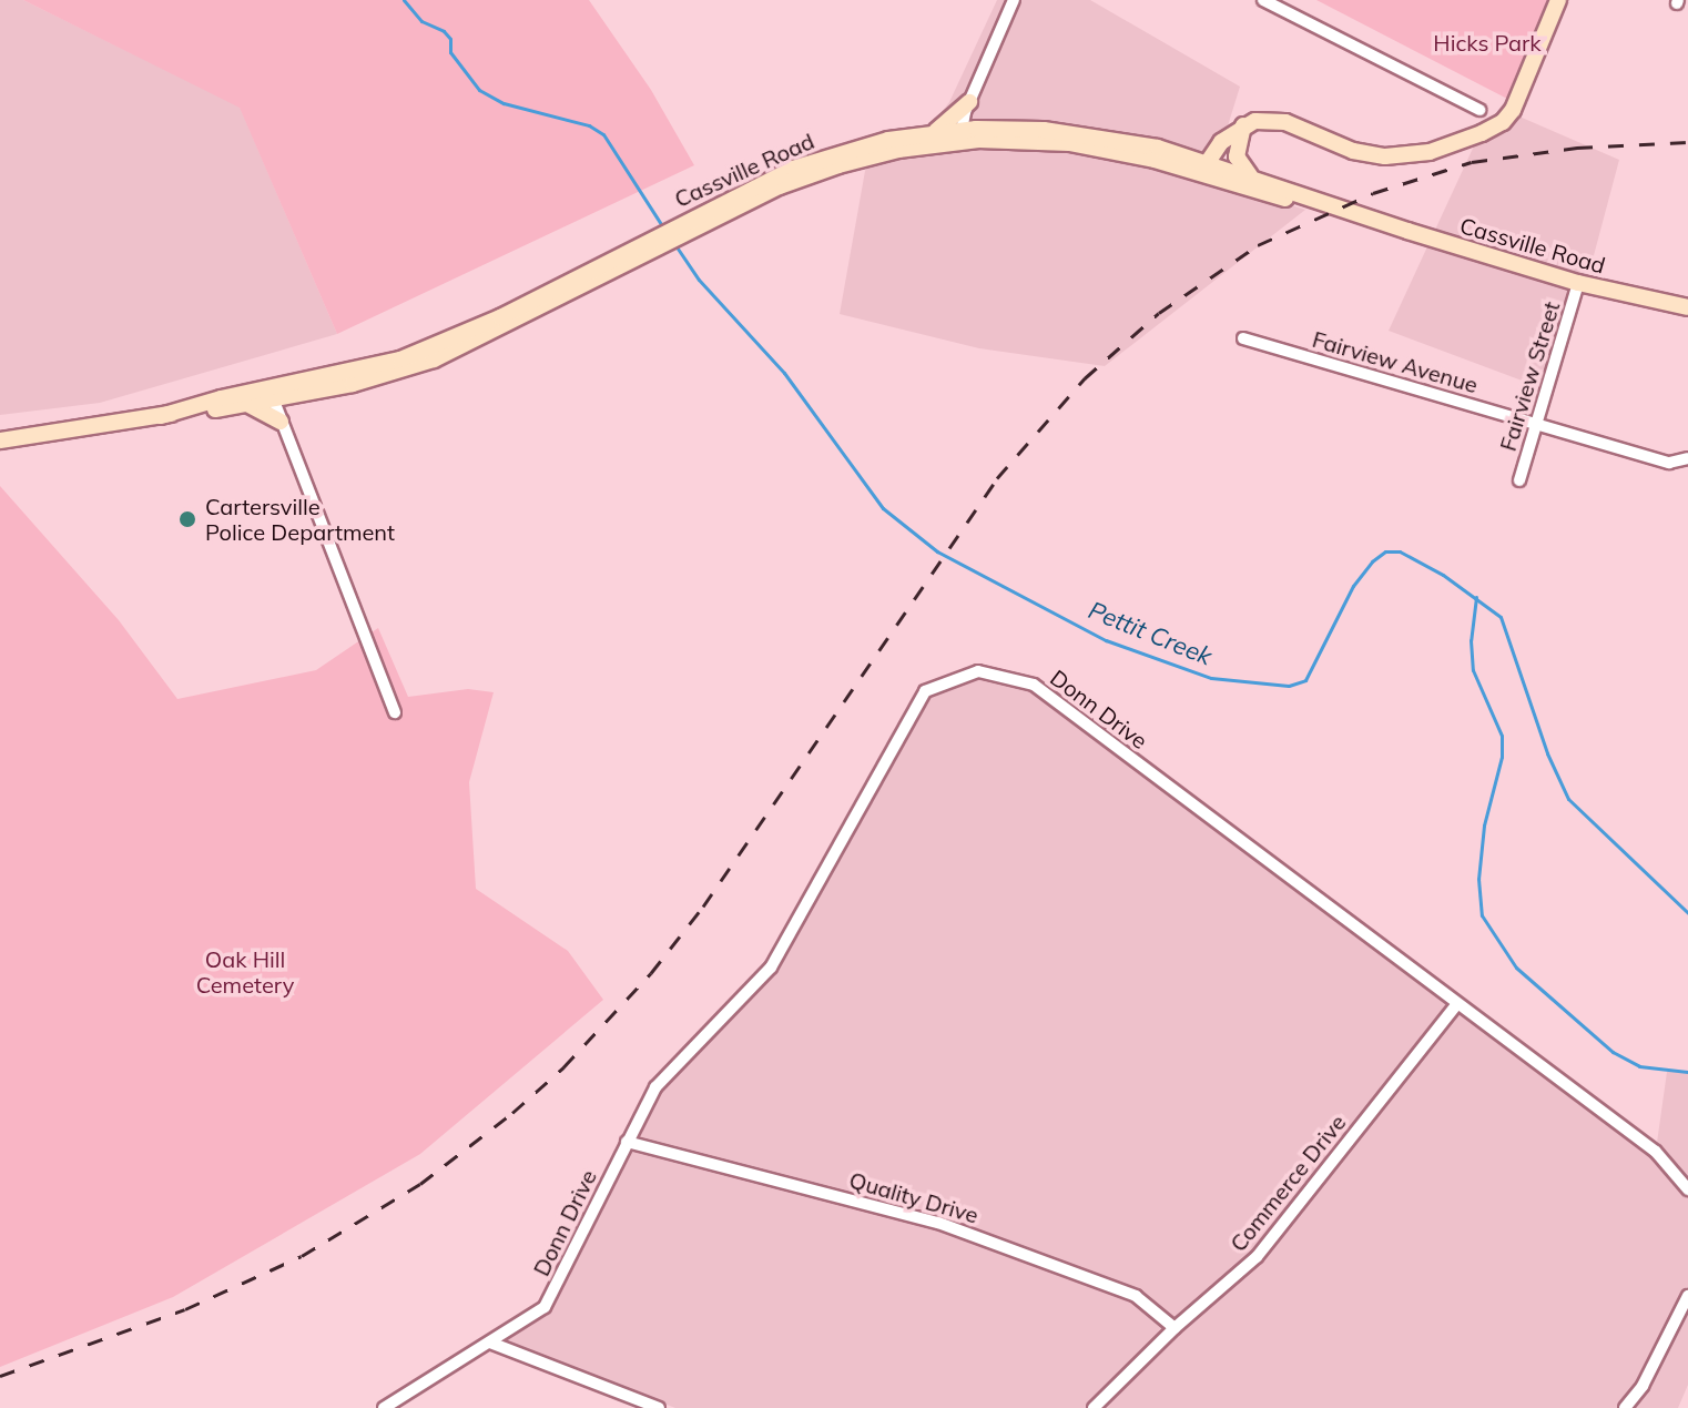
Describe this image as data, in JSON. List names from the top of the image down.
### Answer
{
  "streets": {
    "main road": ["Cassville Road"],
    "street": [
      "Fairview Avenue",
      "Fairview Street",
      "Donn Drive",
      "Commerce Drive",
      "Quality Drive"
    ]
  },
  "crossings": [
    ["Cassville Road", "Fairview Street"],
    ["Fairview Avenue", "Fairview Street"],
    ["Donn Drive", "Commerce Drive"],
    ["Donn Drive", "Quality Drive"],
    ["Commerce Drive", "Quality Drive"]
  ],
  "water": ["Pettit Creek"],
  "parks": ["Hicks Park", "Oak Hill Cemetery"],
  "places": ["Cartersville Police Department"]
}
